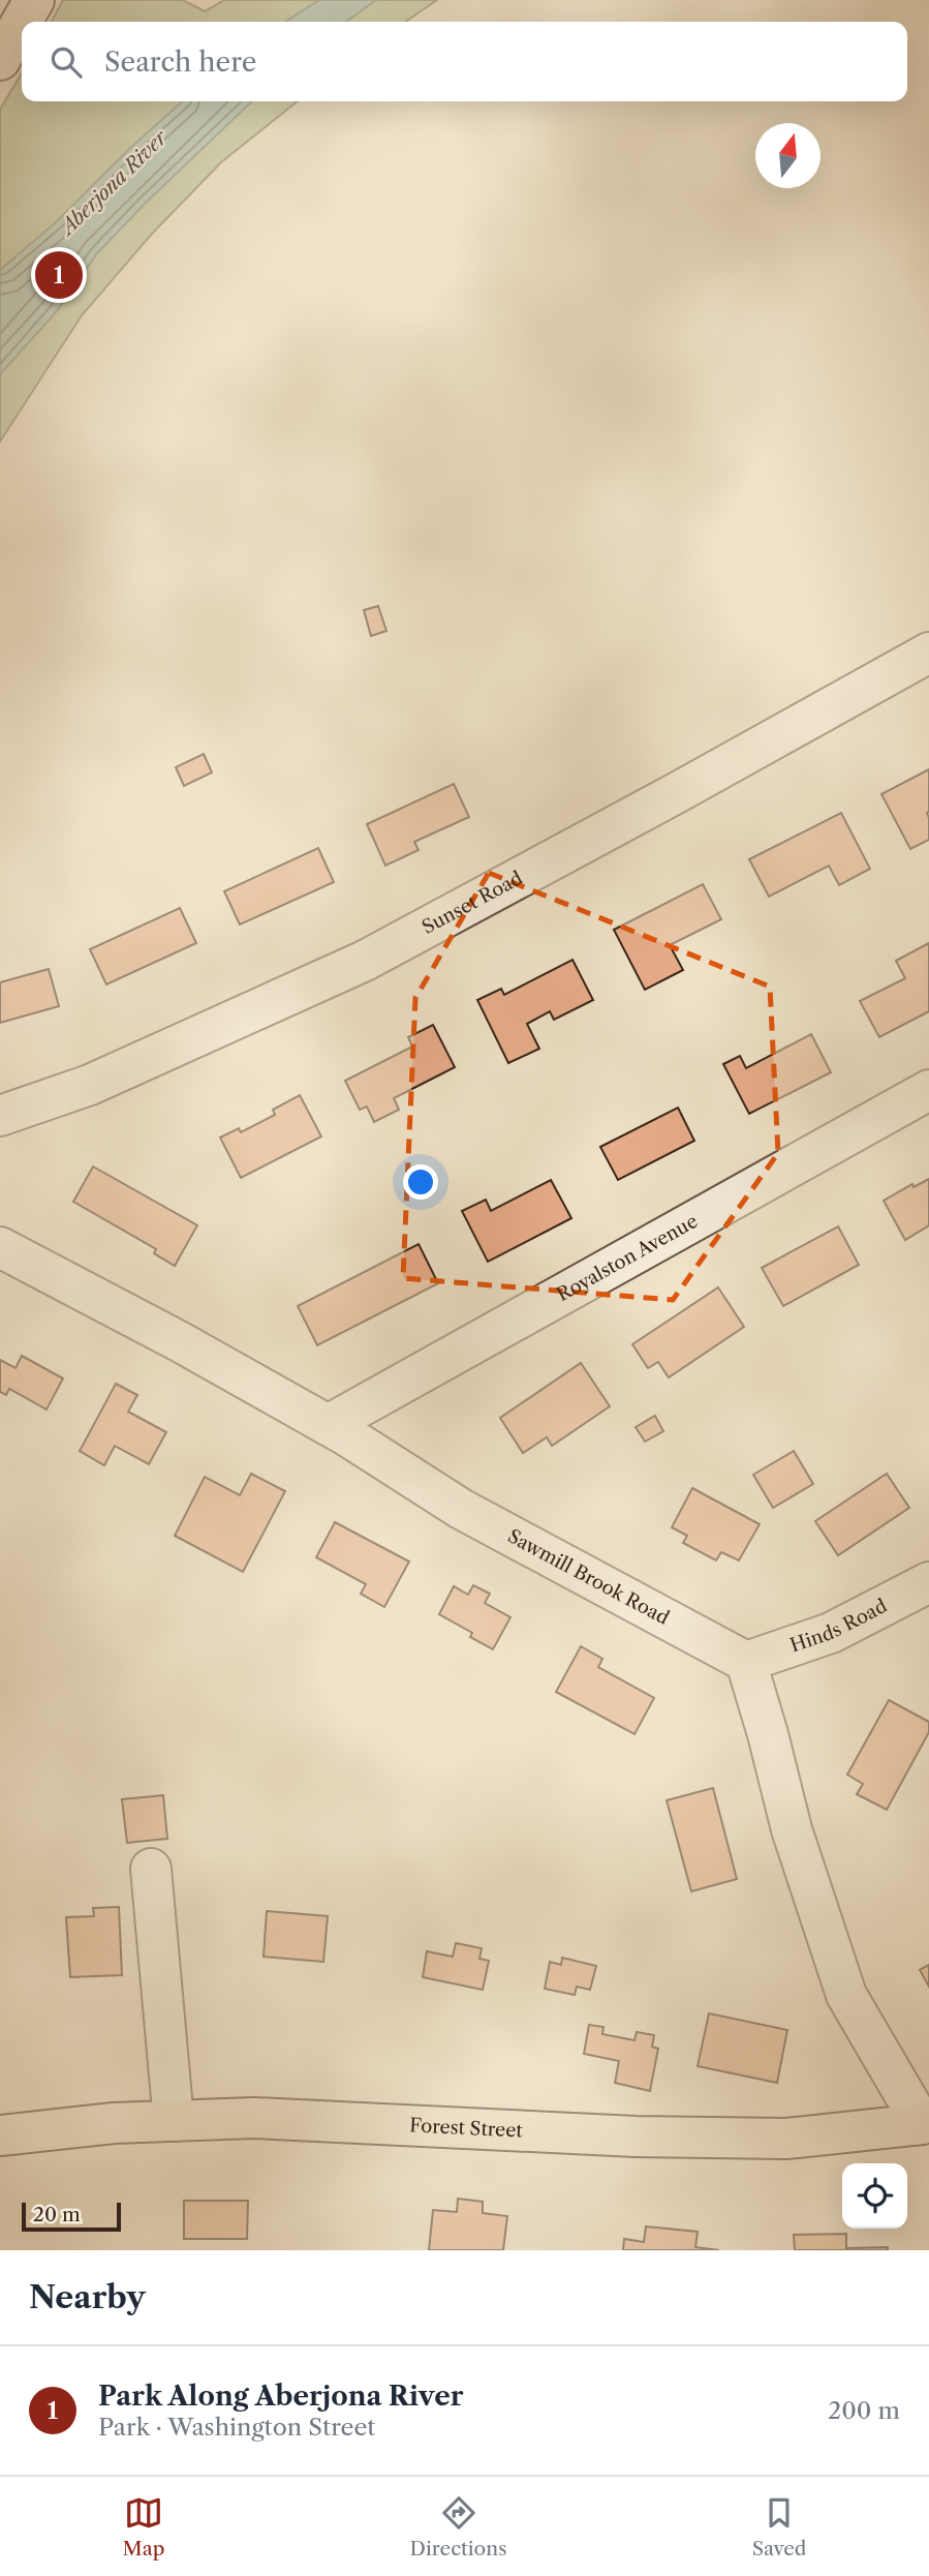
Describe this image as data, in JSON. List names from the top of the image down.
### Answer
{
  "streets": {
    "main road": ["Forest Street"],
    "street": [
      "Sunset Road",
      "Royalston Avenue",
      "Sawmill Brook Road",
      "Hinds Road"
    ]
  },
  "crossings": [
    ["Royalston Avenue", "Sawmill Brook Road"],
    ["Sawmill Brook Road", "Hinds Road"]
  ],
  "water": ["Aberjona River"],
  "scale_bar": "20 m",
  "north": "top",
  "page": {
    "search": "Search here",
    "pins": "1",
    "scale": "20 m",
    "heading": "Nearby",
    "list": [
      {
        "mark": "1",
        "name": "Park Along Aberjona River",
        "note": "Park · Washington Street",
        "value": "200 m"
      }
    ],
    "nav": ["Map", "Directions", "Saved"]
  }
}
